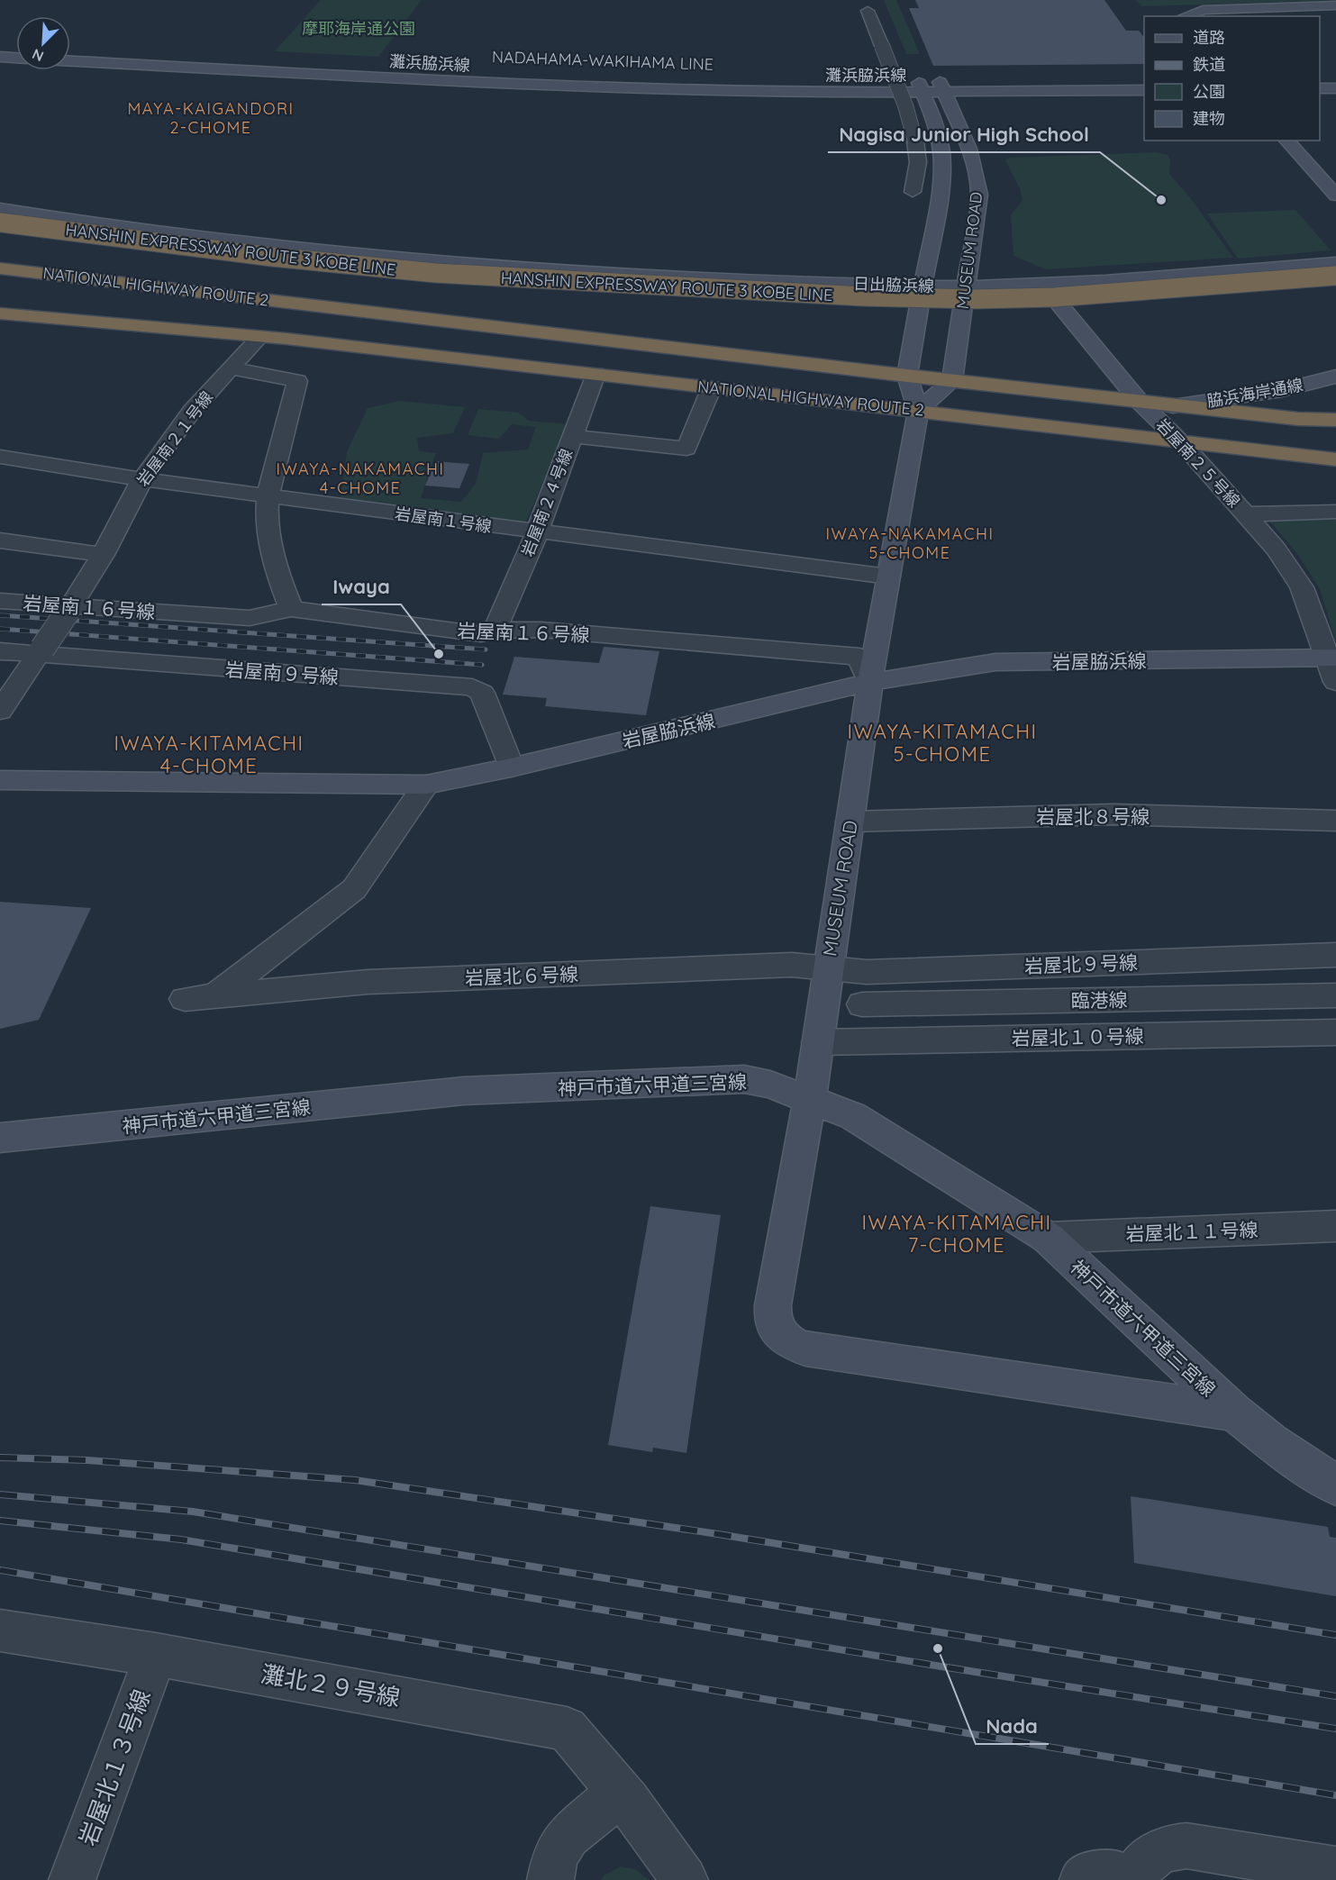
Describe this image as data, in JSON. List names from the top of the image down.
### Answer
{
  "streets": {
    "highway": ["HANSHIN EXPRESSWAY ROUTE 3 KOBE LINE", "NATIONAL HIGHWAY ROUTE 2"],
    "street": [
      "NADAHAMA-WAKIHAMA LINE",
      "灘浜脇浜線",
      "MUSEUM ROAD",
      "日出脇浜線",
      "脇浜海岸通線",
      "岩屋南２１号線",
      "岩屋南２５号線",
      "岩屋南２４号線",
      "岩屋南１号線",
      "岩屋南１６号線",
      "岩屋脇浜線",
      "岩屋南９号線",
      "岩屋北８号線",
      "岩屋北９号線",
      "岩屋北６号線",
      "臨港線",
      "岩屋北１０号線",
      "神戸市道六甲道三宮線",
      "岩屋北１１号線",
      "灘北２９号線",
      "岩屋北１３号線"
    ]
  },
  "crossings": [
    ["NADAHAMA-WAKIHAMA LINE", "灘浜脇浜線"],
    ["NADAHAMA-WAKIHAMA LINE", "MUSEUM ROAD"],
    ["灘浜脇浜線", "MUSEUM ROAD"],
    ["MUSEUM ROAD", "日出脇浜線"],
    ["MUSEUM ROAD", "NATIONAL HIGHWAY ROUTE 2"],
    ["MUSEUM ROAD", "岩屋南１号線"],
    ["MUSEUM ROAD", "岩屋南１６号線"],
    ["MUSEUM ROAD", "岩屋脇浜線"],
    ["MUSEUM ROAD", "岩屋北８号線"],
    ["MUSEUM ROAD", "岩屋北９号線"],
    ["MUSEUM ROAD", "岩屋北６号線"],
    ["MUSEUM ROAD", "岩屋北１０号線"],
    ["MUSEUM ROAD", "神戸市道六甲道三宮線"],
    ["日出脇浜線", "岩屋南２５号線"],
    ["NATIONAL HIGHWAY ROUTE 2", "脇浜海岸通線"],
    ["NATIONAL HIGHWAY ROUTE 2", "岩屋南２１号線"],
    ["NATIONAL HIGHWAY ROUTE 2", "岩屋南２５号線"],
    ["NATIONAL HIGHWAY ROUTE 2", "岩屋南２４号線"],
    ["岩屋南２１号線", "岩屋南１号線"],
    ["岩屋南２１号線", "岩屋南１６号線"],
    ["岩屋南２１号線", "岩屋南９号線"],
    ["岩屋南２５号線", "岩屋脇浜線"],
    ["岩屋南２４号線", "岩屋南１号線"],
    ["岩屋南２４号線", "岩屋南１６号線"],
    ["岩屋南１６号線", "岩屋脇浜線"],
    ["岩屋脇浜線", "岩屋南９号線"],
    ["岩屋北９号線", "岩屋北６号線"],
    ["神戸市道六甲道三宮線", "岩屋北１１号線"],
    ["灘北２９号線", "岩屋北１３号線"]
  ],
  "districts": [
    "MAYA-KAIGANDORI 2-CHOME",
    "IWAYA-NAKAMACHI 4-CHOME",
    "IWAYA-NAKAMACHI 5-CHOME",
    "IWAYA-KITAMACHI 5-CHOME",
    "IWAYA-KITAMACHI 4-CHOME",
    "IWAYA-KITAMACHI 7-CHOME"
  ],
  "parks": ["摩耶海岸通公園"],
  "places": ["Nagisa Junior High School", "Iwaya", "Nada"],
  "legend": [
    "道路",
    "鉄道",
    "公園",
    "建物"
  ],
  "north": "bottom left"
}
